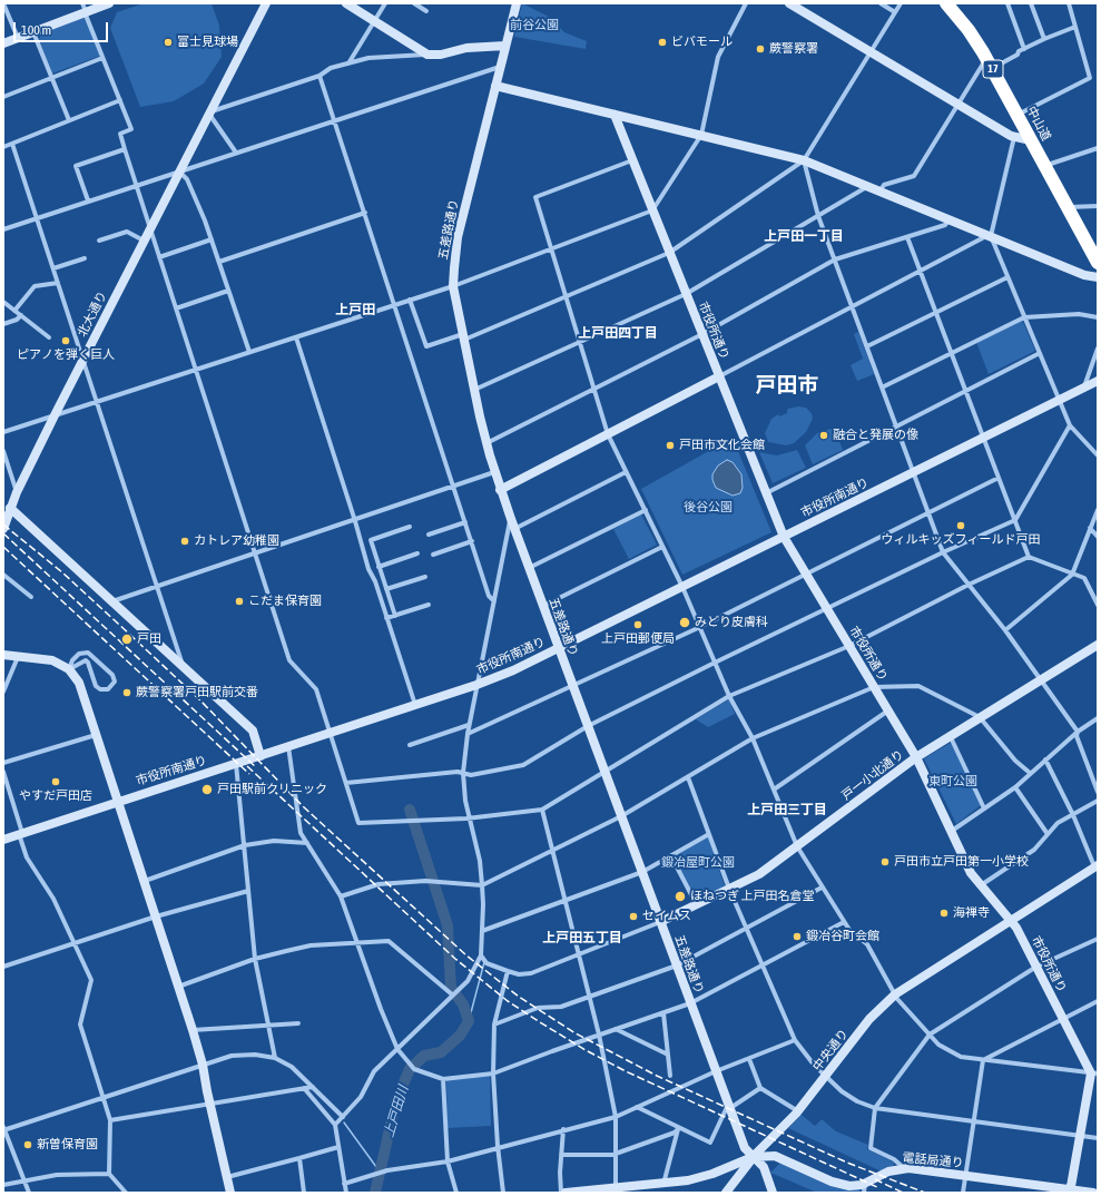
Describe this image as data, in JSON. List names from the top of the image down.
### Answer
{
  "streets": {
    "highway": ["17", "中山道"],
    "street": [
      "五差路通り",
      "北大通り",
      "市役所通り",
      "市役所南通り",
      "戸一小北通り",
      "中央通り",
      "電話局通り"
    ]
  },
  "crossings": [
    ["五差路通り", "市役所南通り"],
    ["五差路通り", "戸一小北通り"],
    ["五差路通り", "中央通り"],
    ["五差路通り", "電話局通り"],
    ["市役所通り", "市役所南通り"],
    ["市役所通り", "戸一小北通り"],
    ["市役所通り", "中央通り"],
    ["中央通り", "電話局通り"]
  ],
  "districts": [
    "上戸田一丁目",
    "上戸田",
    "上戸田四丁目",
    "戸田市",
    "上戸田三丁目",
    "上戸田五丁目"
  ],
  "water": ["上戸田川"],
  "parks": [
    "前谷公園",
    "後谷公園",
    "東町公園",
    "鍛冶屋町公園"
  ],
  "places": [
    "富士見球場",
    "ビバモール",
    "蕨警察署",
    "ピアノを弾く巨人",
    "融合と発展の像",
    "戸田市文化会館",
    "ウィルキッズフィールド戸田",
    "カトレア幼稚園",
    "こだま保育園",
    "みどり皮膚科",
    "上戸田郵便局",
    "戸田",
    "蕨警察署戸田駅前交番",
    "やすだ戸田店",
    "戸田駅前クリニック",
    "戸田市立戸田第一小学校",
    "ほねつぎ 上戸田名倉堂",
    "海禅寺",
    "セイムス",
    "鍛冶谷町会館",
    "新曽保育園"
  ],
  "scale_bar": "100 m"
}
